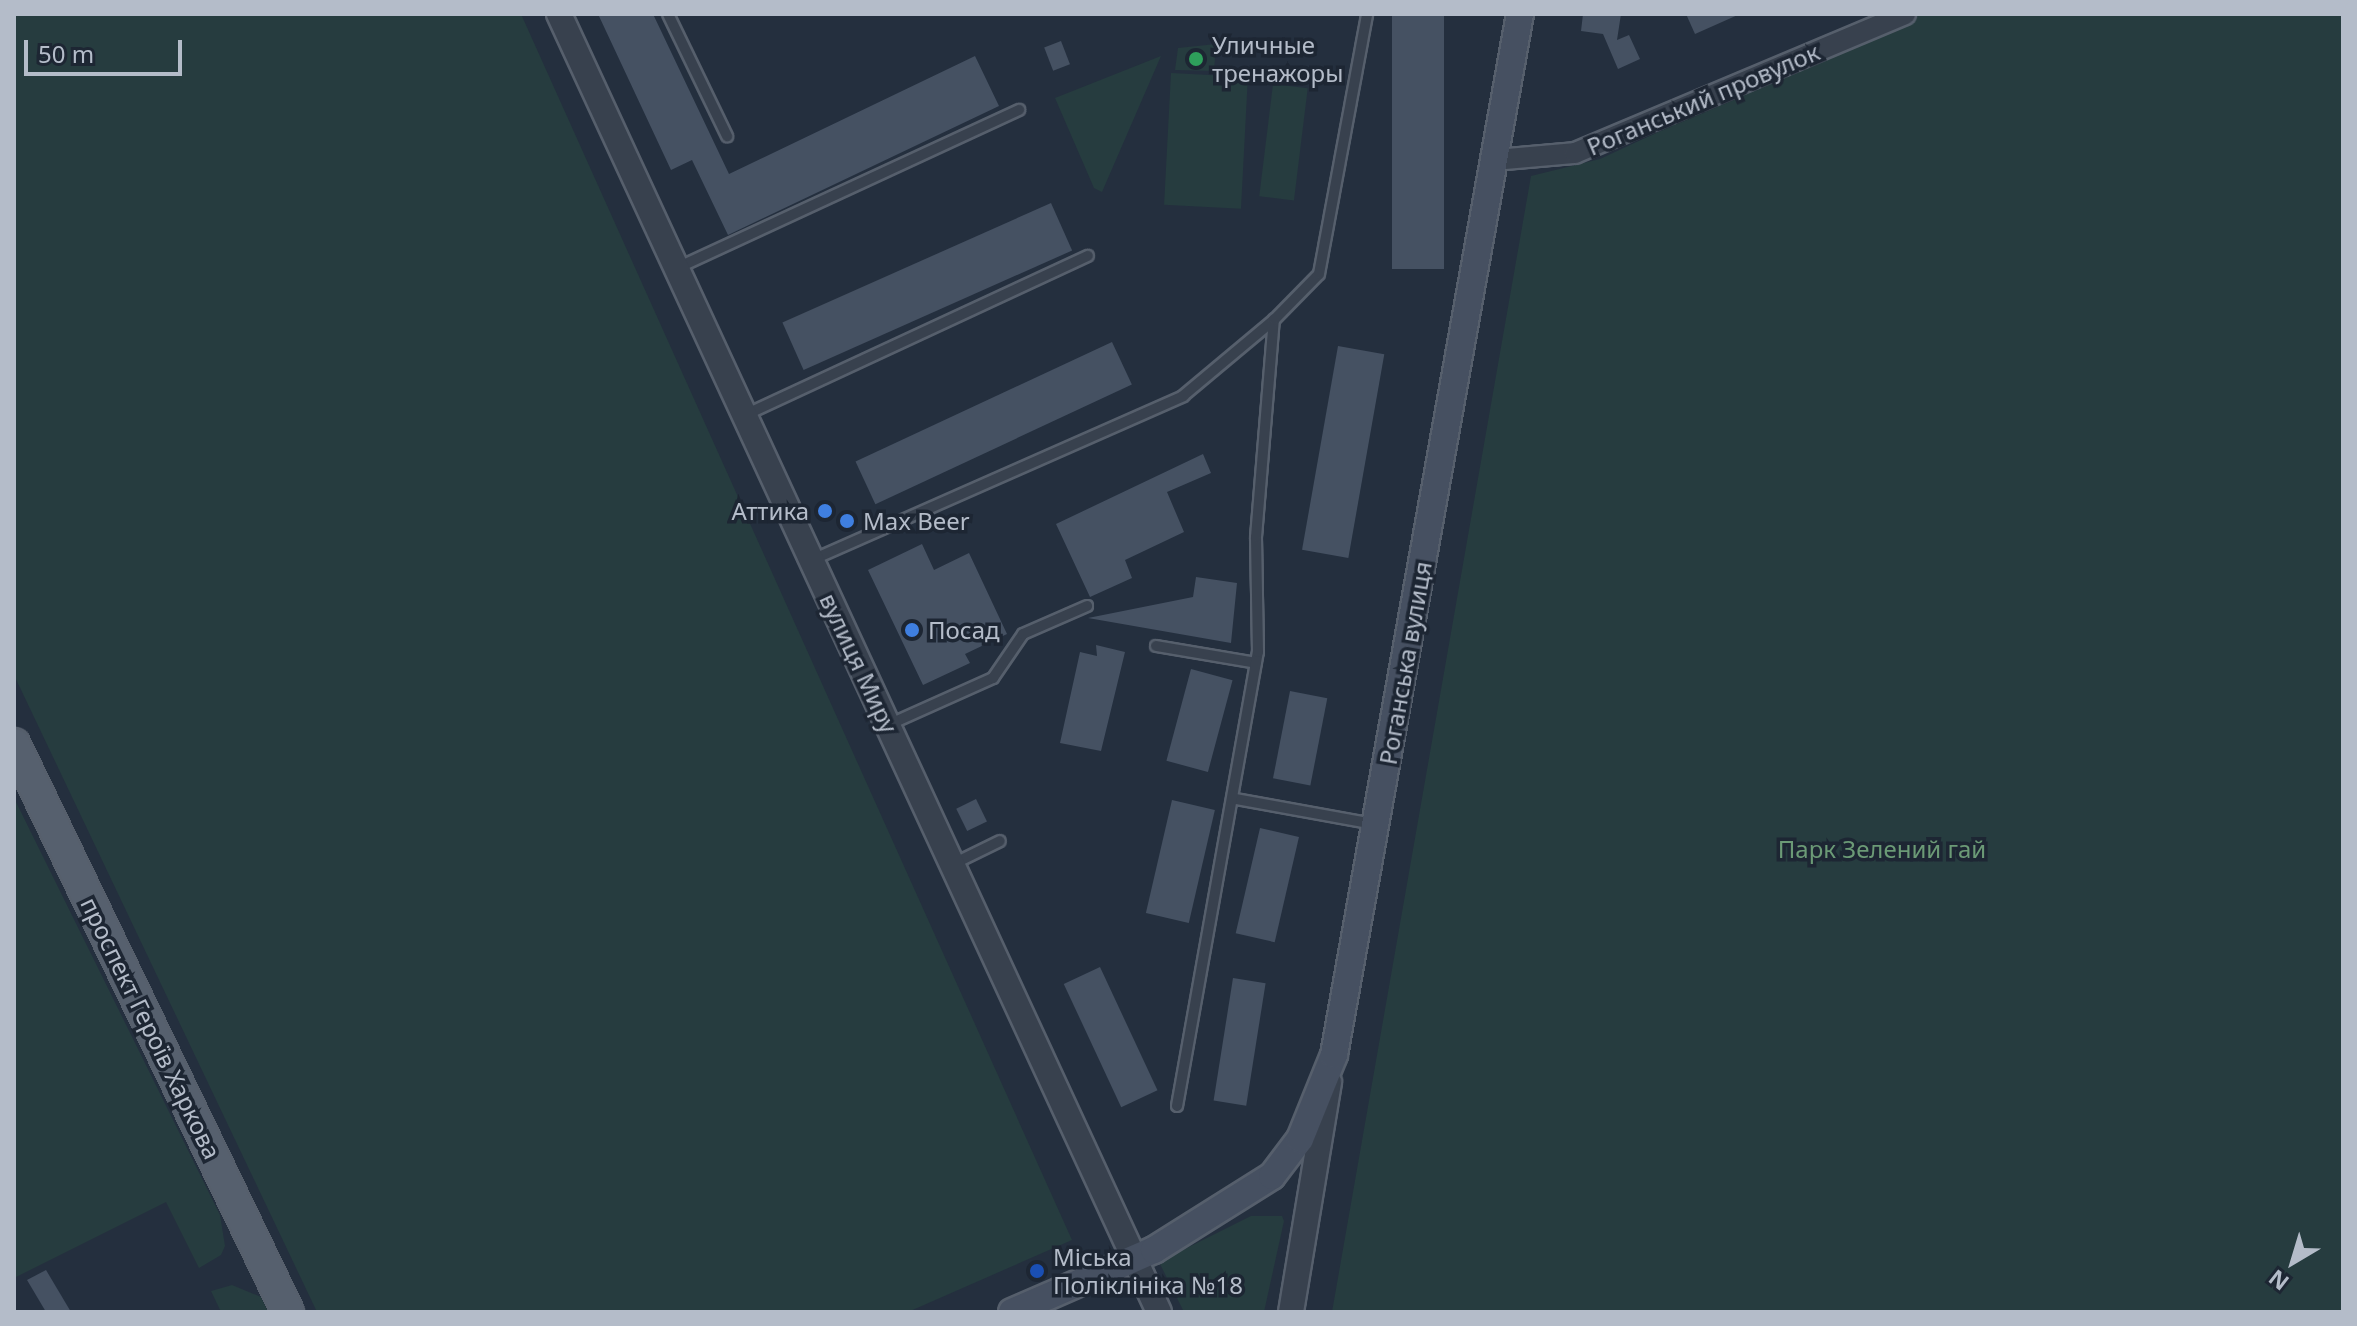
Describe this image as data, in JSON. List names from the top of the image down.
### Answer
{
  "streets": {
    "main road": ["Роганська вулиця", "проспект Героїв Харкова"],
    "street": ["Роганський провулок", "вулиця Миру"]
  },
  "crossings": [
    ["Роганський провулок", "Роганська вулиця"]
  ],
  "parks": ["Парк Зелений гай"],
  "places": [
    "Уличные тренажоры",
    "Аттика",
    "Max Beer",
    "Посад",
    "Міська Поліклініка №18"
  ],
  "scale_bar": "50 m",
  "north": "bottom left"
}
